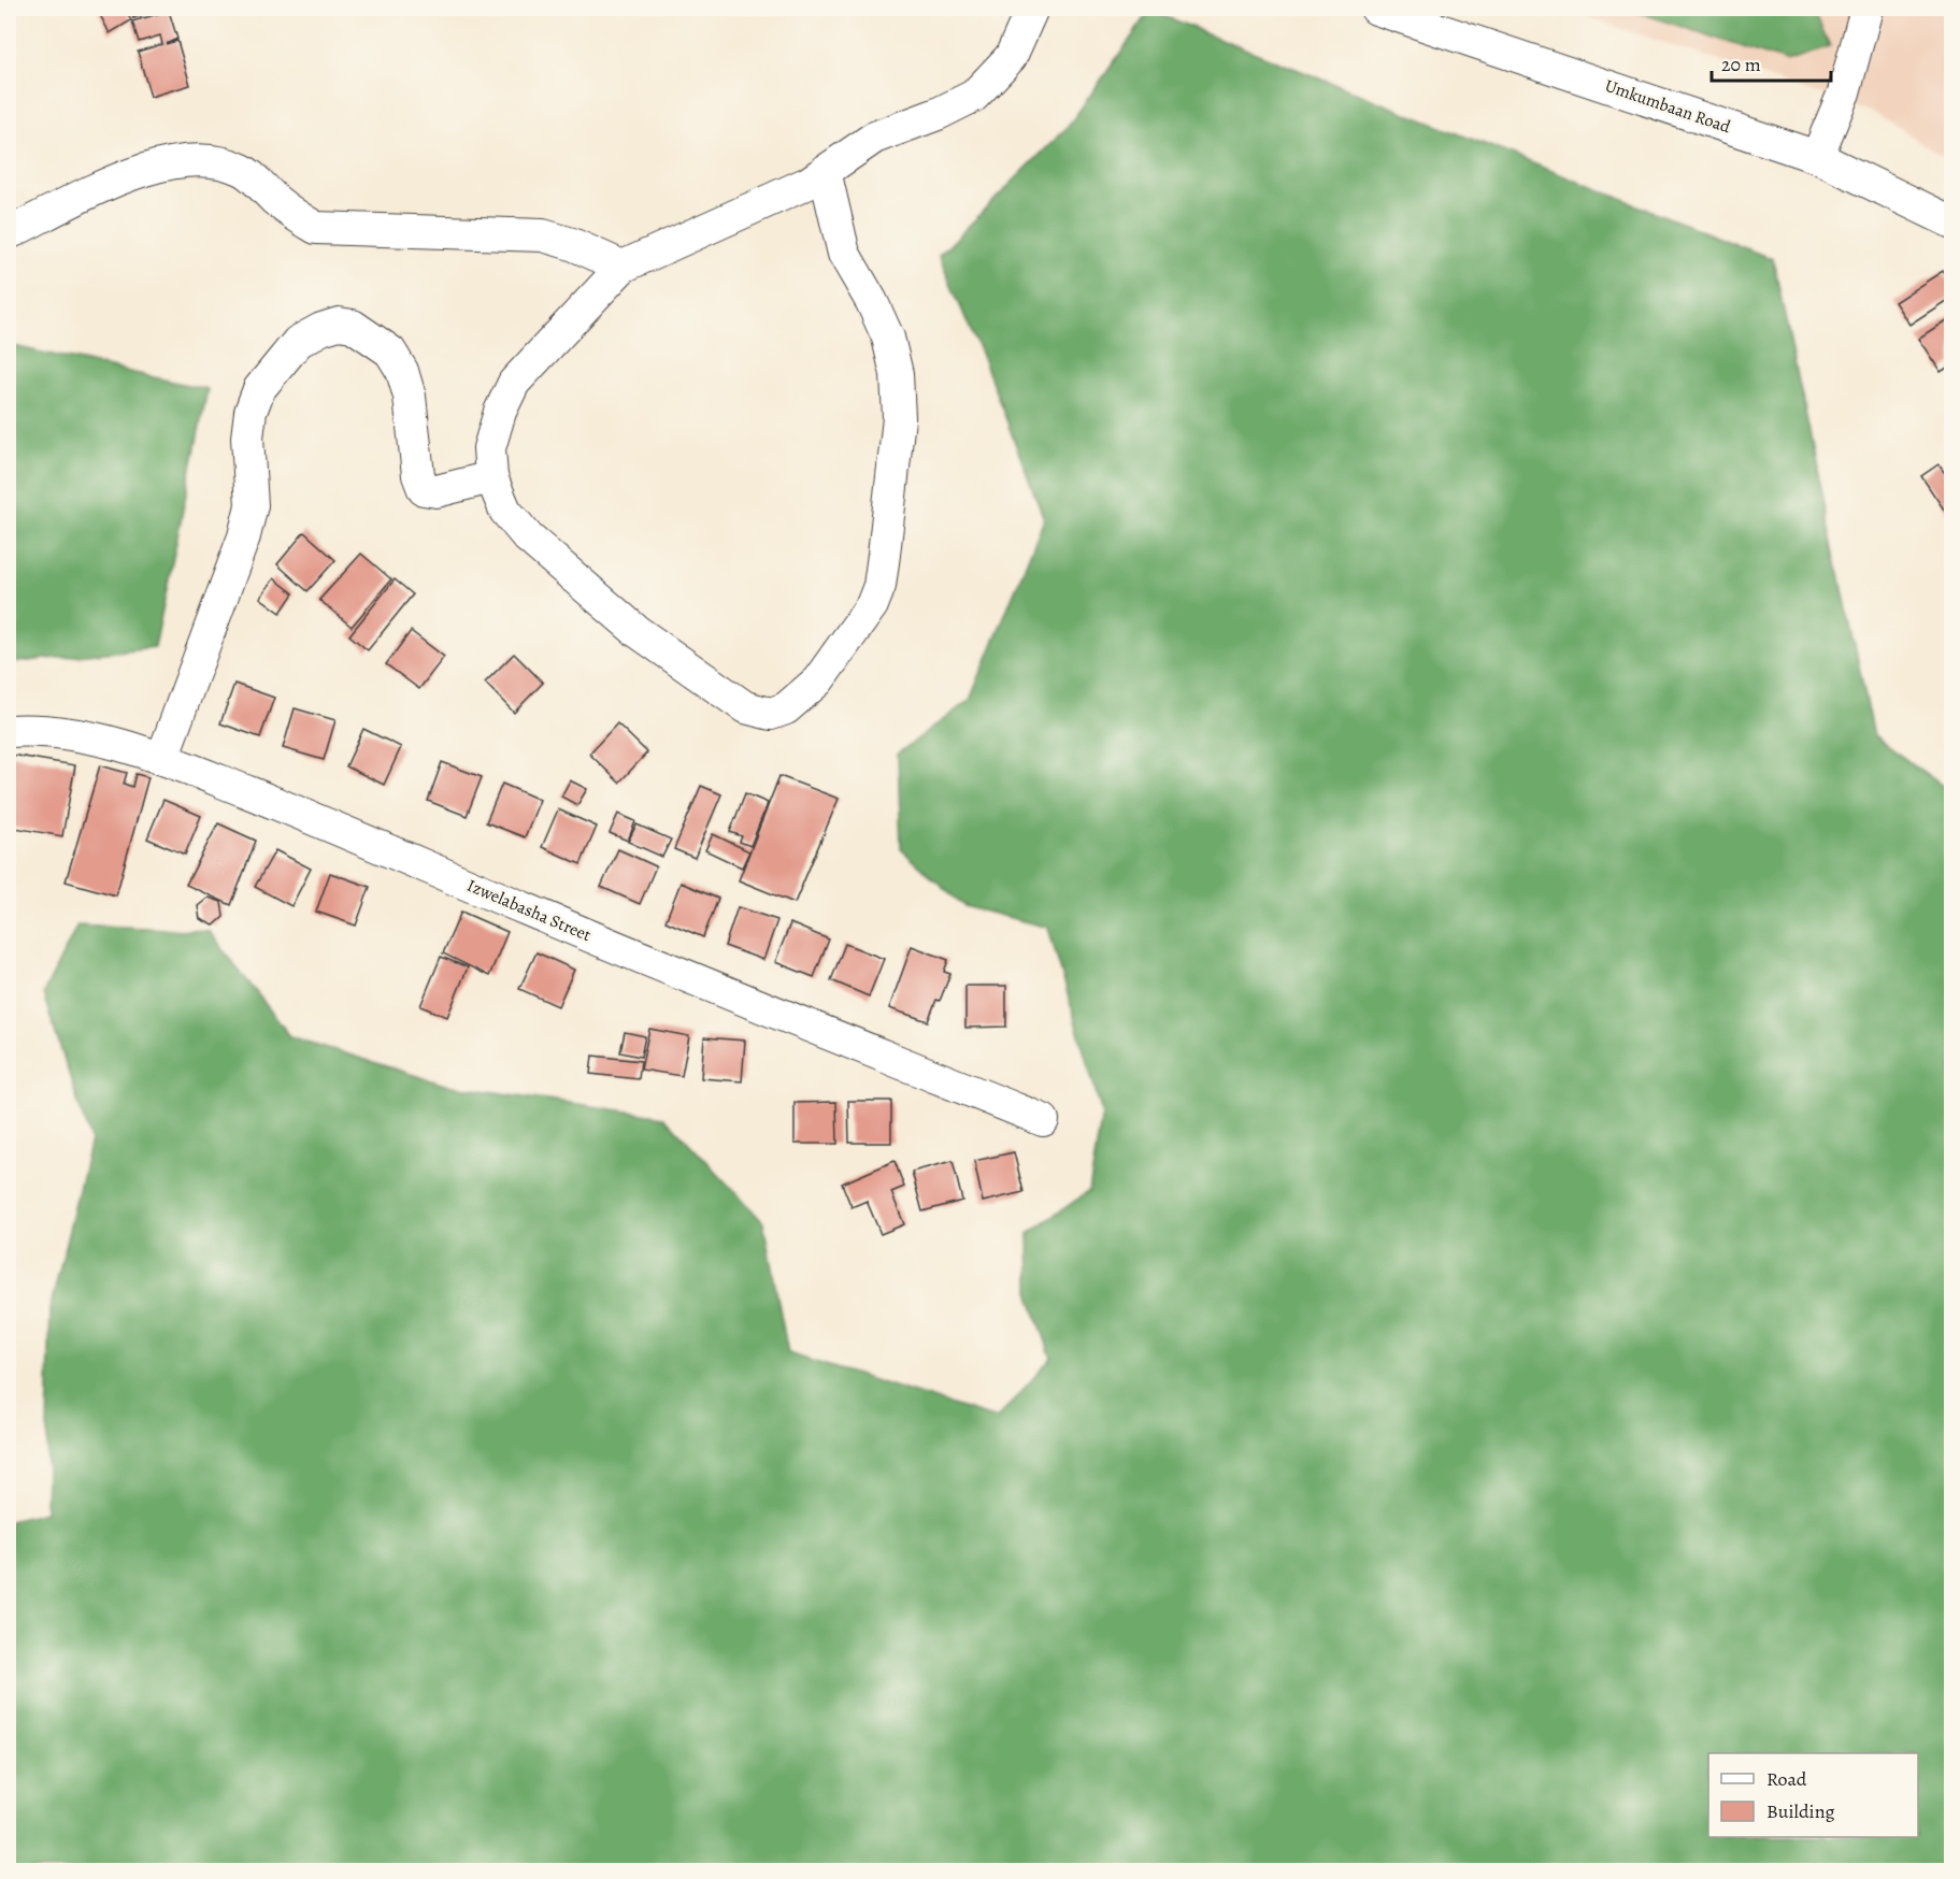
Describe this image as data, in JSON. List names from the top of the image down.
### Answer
{
  "streets": {
    "street": ["Umkumbaan Road", "Izwelabasha Street"]
  },
  "legend": ["Road", "Building"],
  "scale_bar": "20 m"
}
